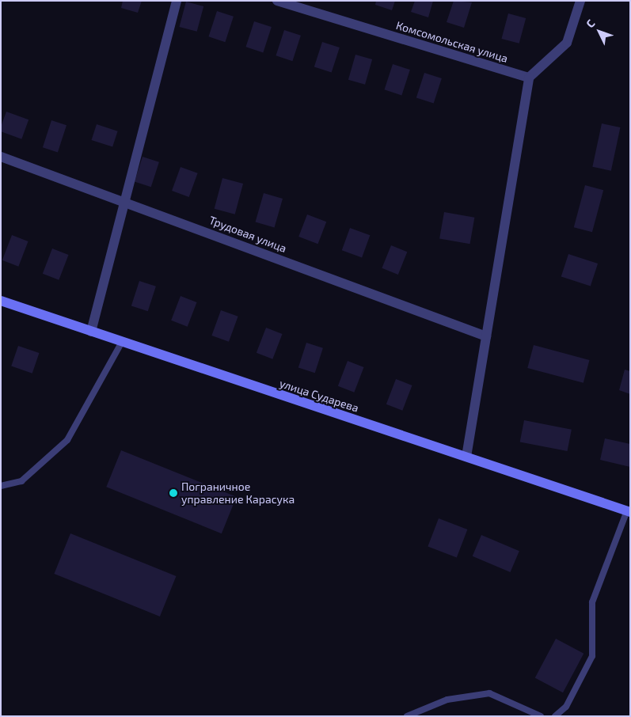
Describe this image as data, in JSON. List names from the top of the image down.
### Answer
{
  "streets": {
    "street": ["Комсомольская улица", "Трудовая улица", "улица Сударева"]
  },
  "places": ["Пограничное управление Карасука"],
  "north": "top left"
}
